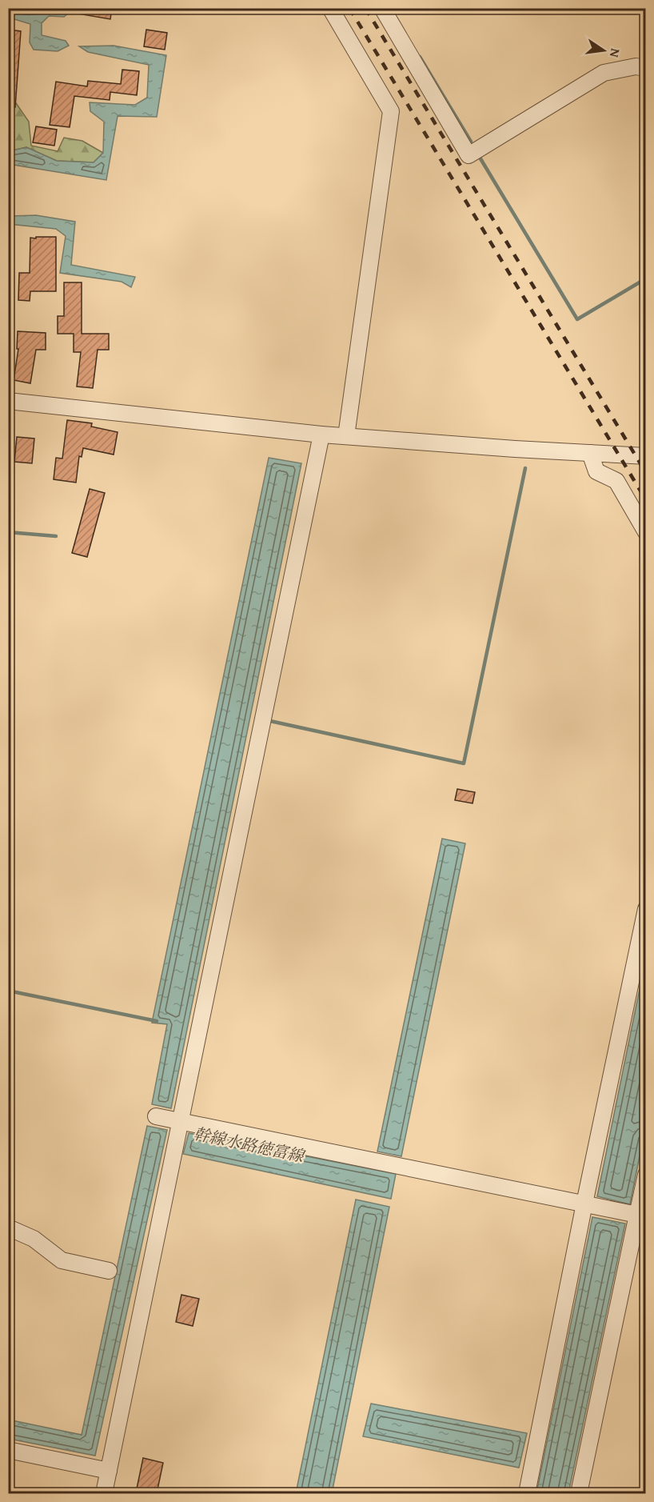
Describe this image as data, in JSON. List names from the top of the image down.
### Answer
{
  "water": ["幹線水路徳富線"],
  "north": "right"
}
